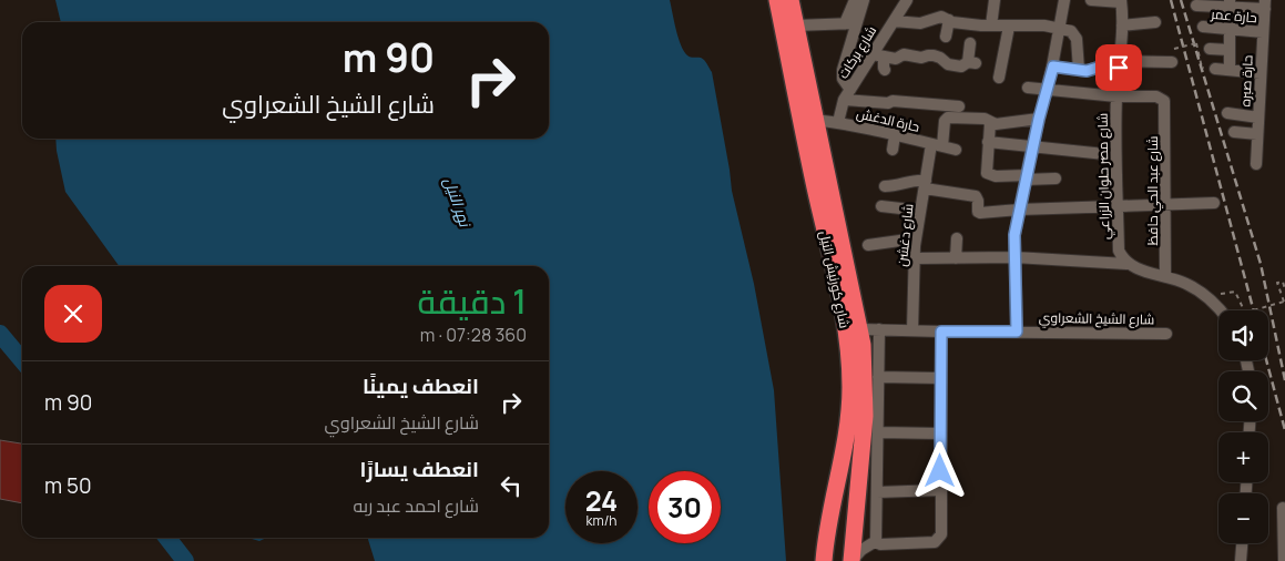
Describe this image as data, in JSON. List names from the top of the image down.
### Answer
{
  "streets": {
    "highway": ["شارع كورنيش النيل"],
    "street": [
      "حارة عمر",
      "شارع بركات",
      "حارة صبره",
      "حارة الدغش",
      "شارع مصر حلوان الزراعي",
      "شارع عبد الحي حافظ",
      "شارع دغشن",
      "شارع الشيخ الشعراوي"
    ]
  },
  "crossings": [
    ["حارة عمر", "حارة صبره"],
    ["شارع بركات", "حارة الدغش"],
    ["حارة الدغش", "شارع دغشن"],
    ["حارة الدغش", "شارع كورنيش النيل"],
    ["شارع مصر حلوان الزراعي", "شارع عبد الحي حافظ"],
    ["شارع دغشن", "شارع الشيخ الشعراوي"],
    ["شارع كورنيش النيل", "شارع الشيخ الشعراوي"]
  ],
  "water": ["نهر النيل"],
  "page": {
    "turn": ["90 m", "شارع الشيخ الشعراوي"],
    "heading": ["1 دقيقة", "360 m · 07:28"],
    "map_buttons": ["+", "−"],
    "list": [
      {
        "name": "انعطف يمينًا",
        "note": "شارع الشيخ الشعراوي",
        "value": "90 m"
      },
      {
        "name": "انعطف يسارًا",
        "note": "شارع احمد عبد ربه",
        "value": "50 m"
      }
    ],
    "speed": "24 km/h",
    "limit": "30"
  }
}
